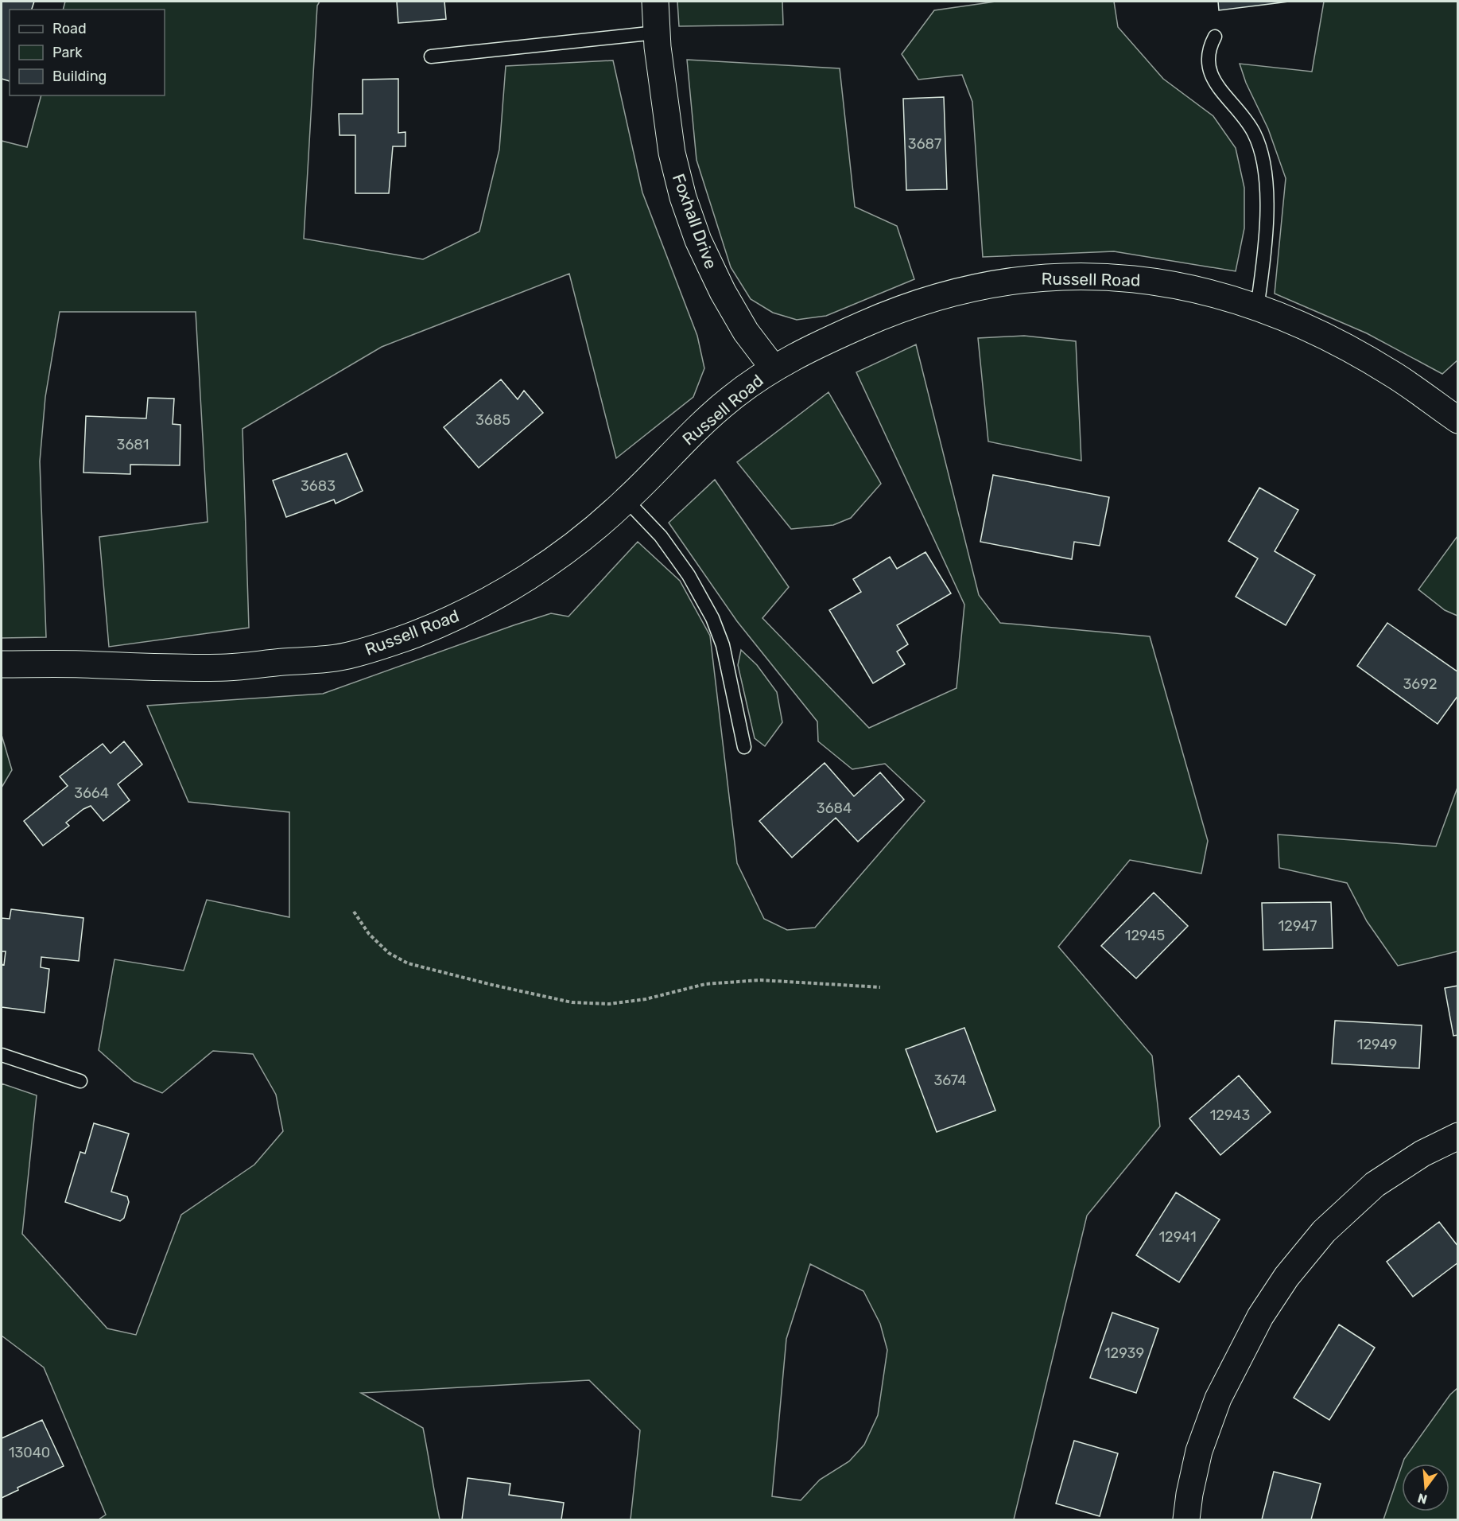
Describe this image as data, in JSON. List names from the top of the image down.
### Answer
{
  "streets": {
    "street": ["Foxhall Drive", "Russell Road"]
  },
  "crossings": [
    ["Foxhall Drive", "Russell Road"]
  ],
  "house_numbers": [
    "3687",
    "3685",
    "3681",
    "3683",
    "3692",
    "3664",
    "3684",
    "12947",
    "12945",
    "12949",
    "3674",
    "12943",
    "12941",
    "12939",
    "13040"
  ],
  "legend": ["Road", "Park", "Building"],
  "north": "bottom"
}
